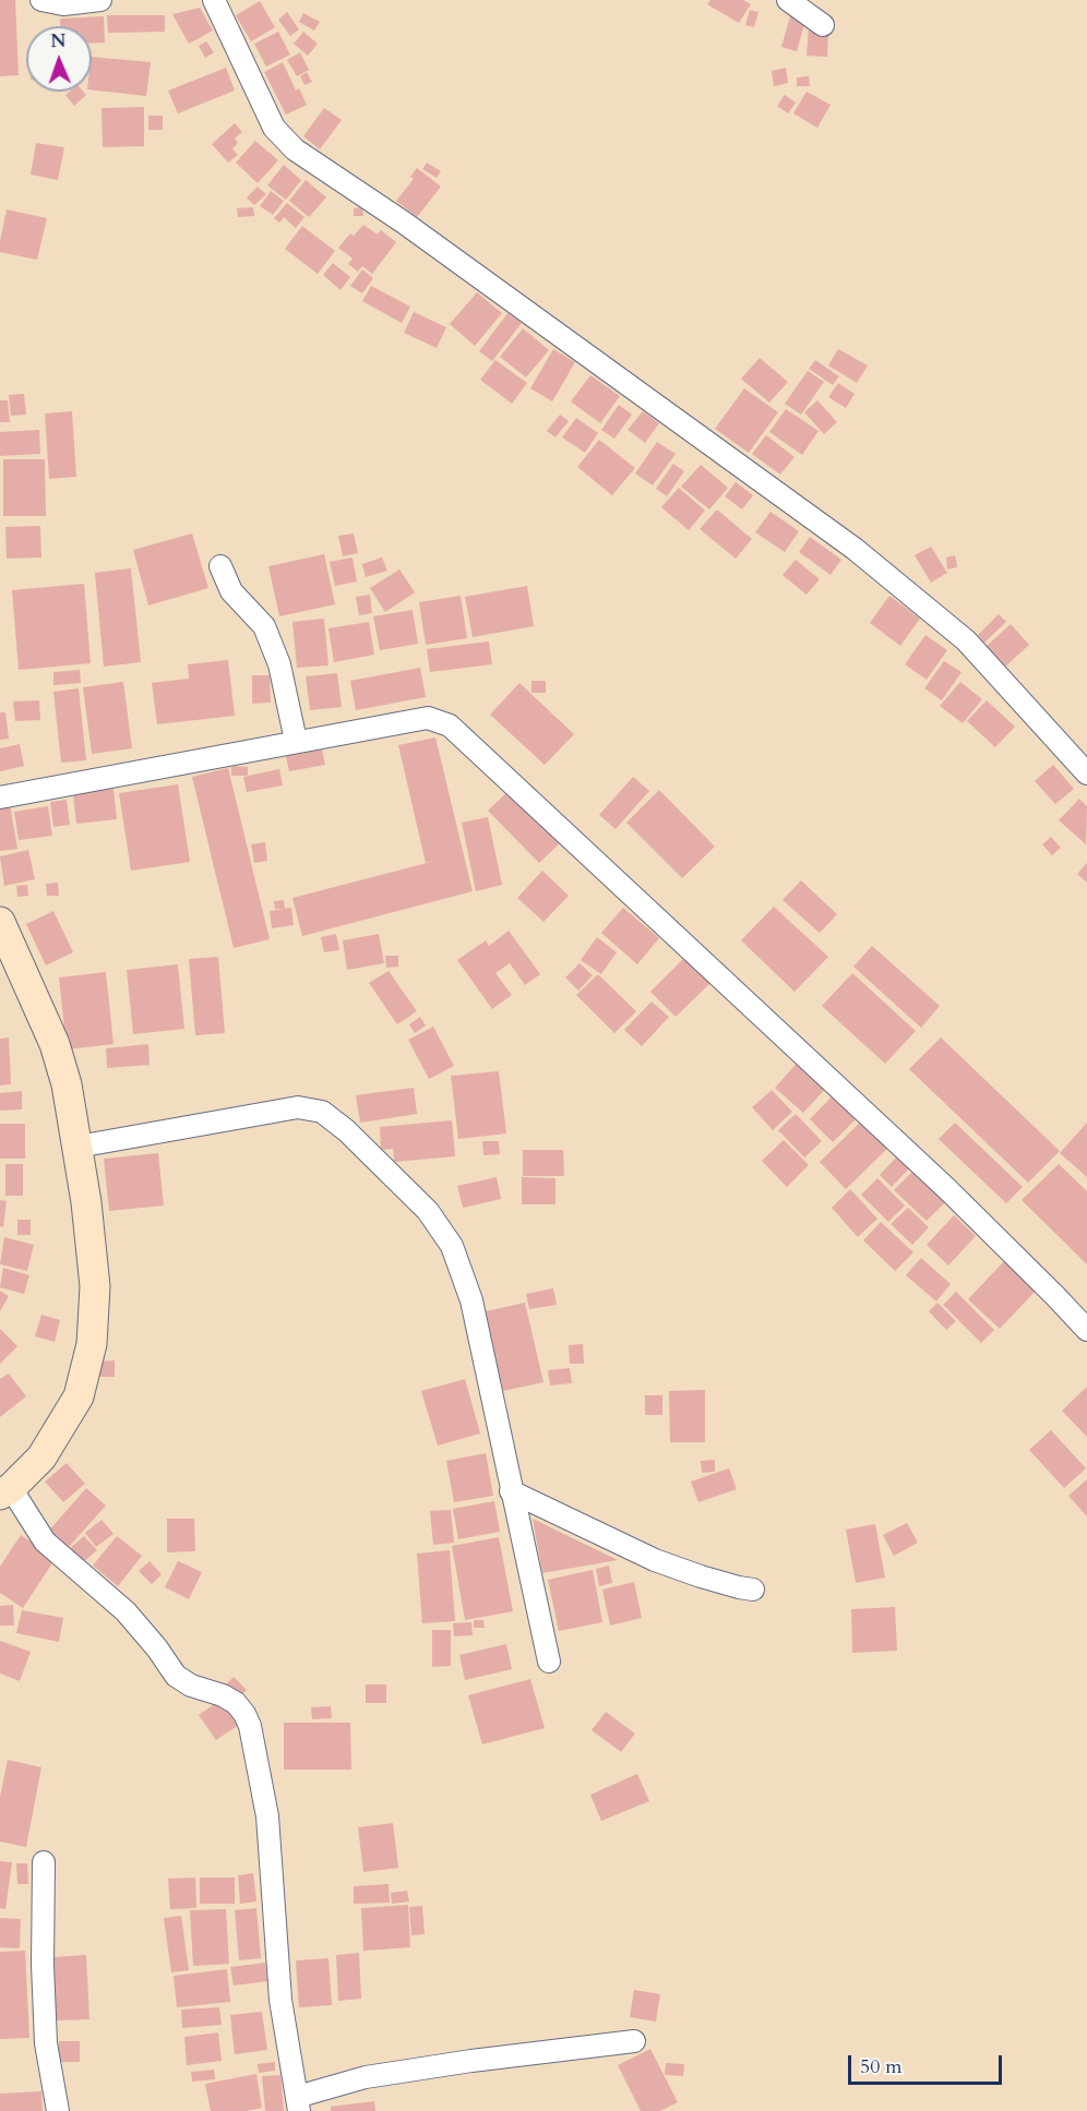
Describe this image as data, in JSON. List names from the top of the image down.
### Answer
{
  "scale_bar": "50 m",
  "north": "top"
}
